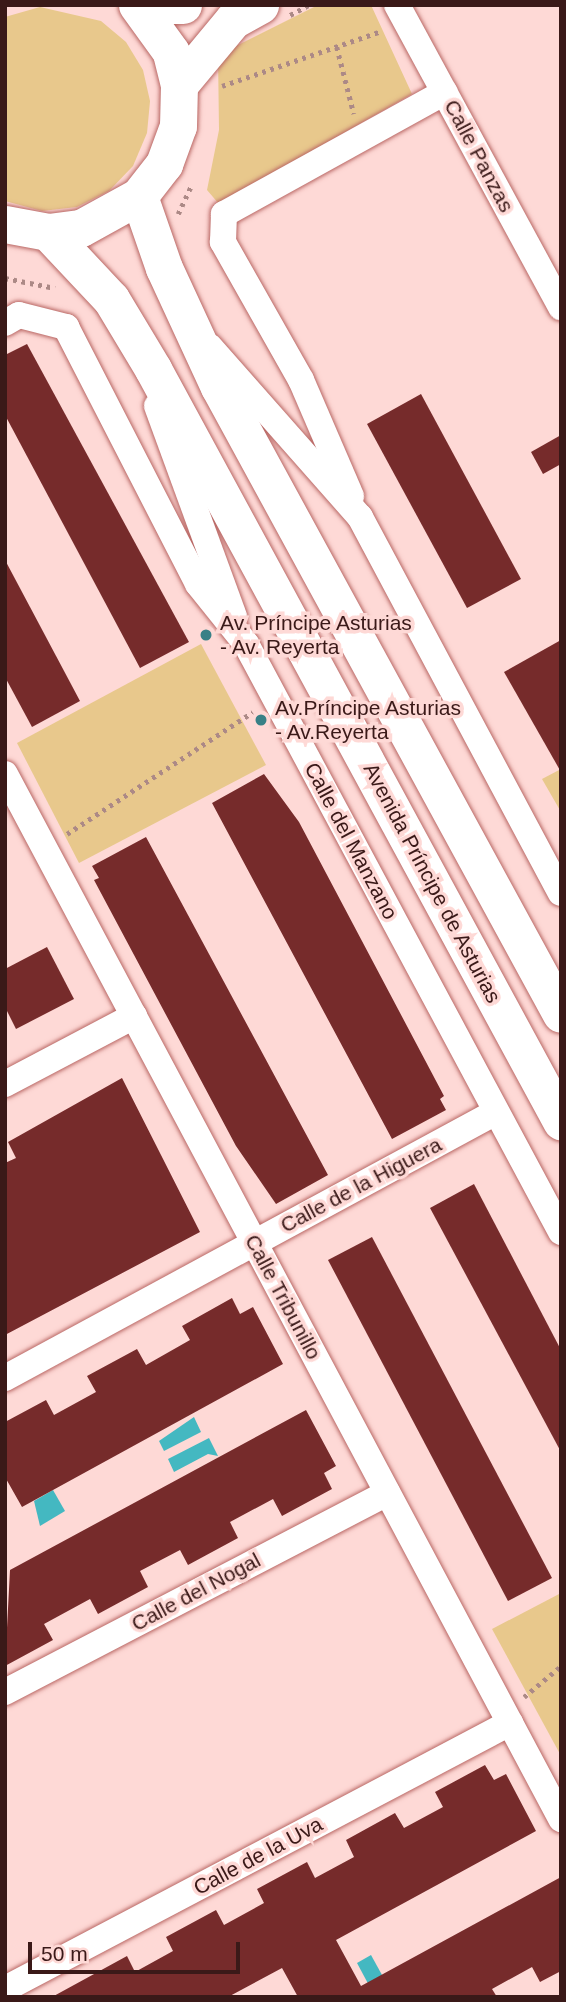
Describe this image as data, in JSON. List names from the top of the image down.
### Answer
{
  "streets": {
    "street": [
      "Calle Panzas",
      "Calle del Manzano",
      "Avenida Príncipe de Asturias",
      "Calle de la Higuera",
      "Calle Tribunillo",
      "Calle del Nogal",
      "Calle de la Uva"
    ]
  },
  "crossings": [
    ["Calle del Manzano", "Avenida Príncipe de Asturias"],
    ["Calle del Manzano", "Calle de la Higuera"],
    ["Calle de la Higuera", "Calle Tribunillo"],
    ["Calle Tribunillo", "Calle del Nogal"],
    ["Calle Tribunillo", "Calle de la Uva"]
  ],
  "places": ["Av. Príncipe Asturias - Av. Reyerta", "Av.Príncipe Asturias - Av.Reyerta"],
  "scale_bar": "50 m"
}
